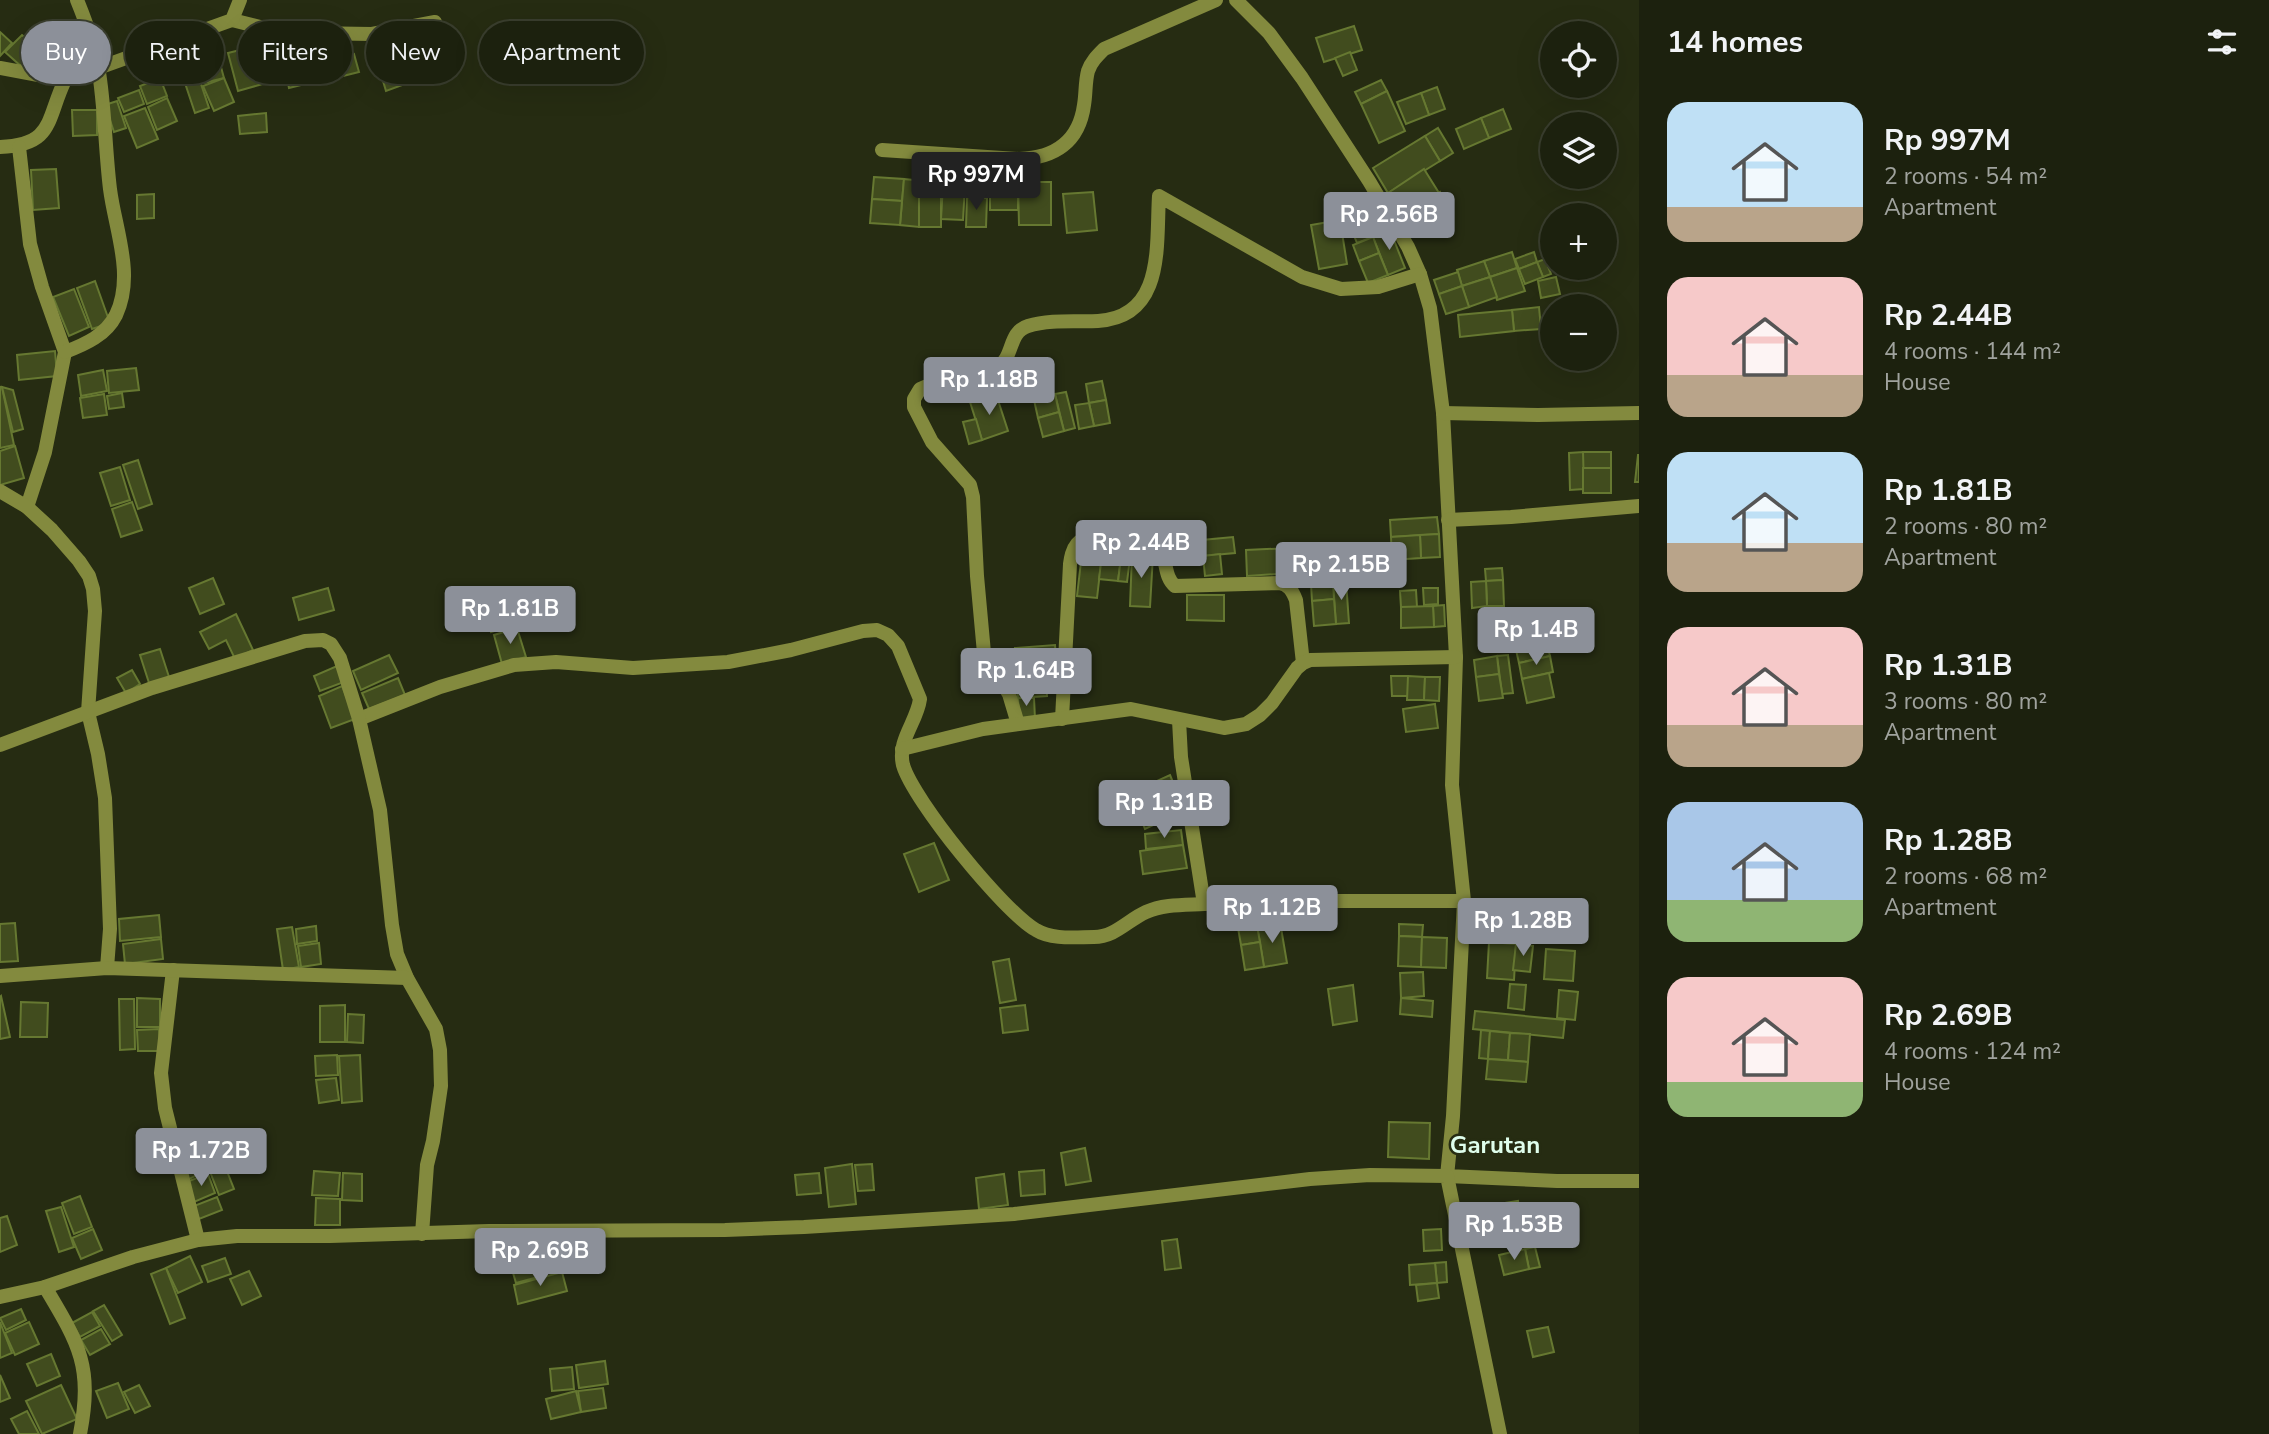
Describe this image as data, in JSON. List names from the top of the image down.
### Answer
{
  "districts": ["Garutan"],
  "page": {
    "heading": "14 homes",
    "map_buttons": ["+", "−"],
    "chip": [
      "Buy",
      "Rent",
      "Filters",
      "New",
      "Apartment"
    ],
    "list": [
      {
        "name": "Rp 997M",
        "note": "2 rooms · 54 m² · Apartment"
      },
      {
        "name": "Rp 2.44B",
        "note": "4 rooms · 144 m² · House"
      },
      {
        "name": "Rp 1.81B",
        "note": "2 rooms · 80 m² · Apartment"
      },
      {
        "name": "Rp 1.31B",
        "note": "3 rooms · 80 m² · Apartment"
      },
      {
        "name": "Rp 1.28B",
        "note": "2 rooms · 68 m² · Apartment"
      },
      {
        "name": "Rp 2.69B",
        "note": "4 rooms · 124 m² · House"
      }
    ],
    "price": [
      "Rp 997M",
      "Rp 2.56B",
      "Rp 1.18B",
      "Rp 2.44B",
      "Rp 2.15B",
      "Rp 1.81B",
      "Rp 1.4B",
      "Rp 1.64B",
      "Rp 1.31B",
      "Rp 1.12B",
      "Rp 1.28B",
      "Rp 1.72B",
      "Rp 1.53B",
      "Rp 2.69B"
    ]
  }
}
